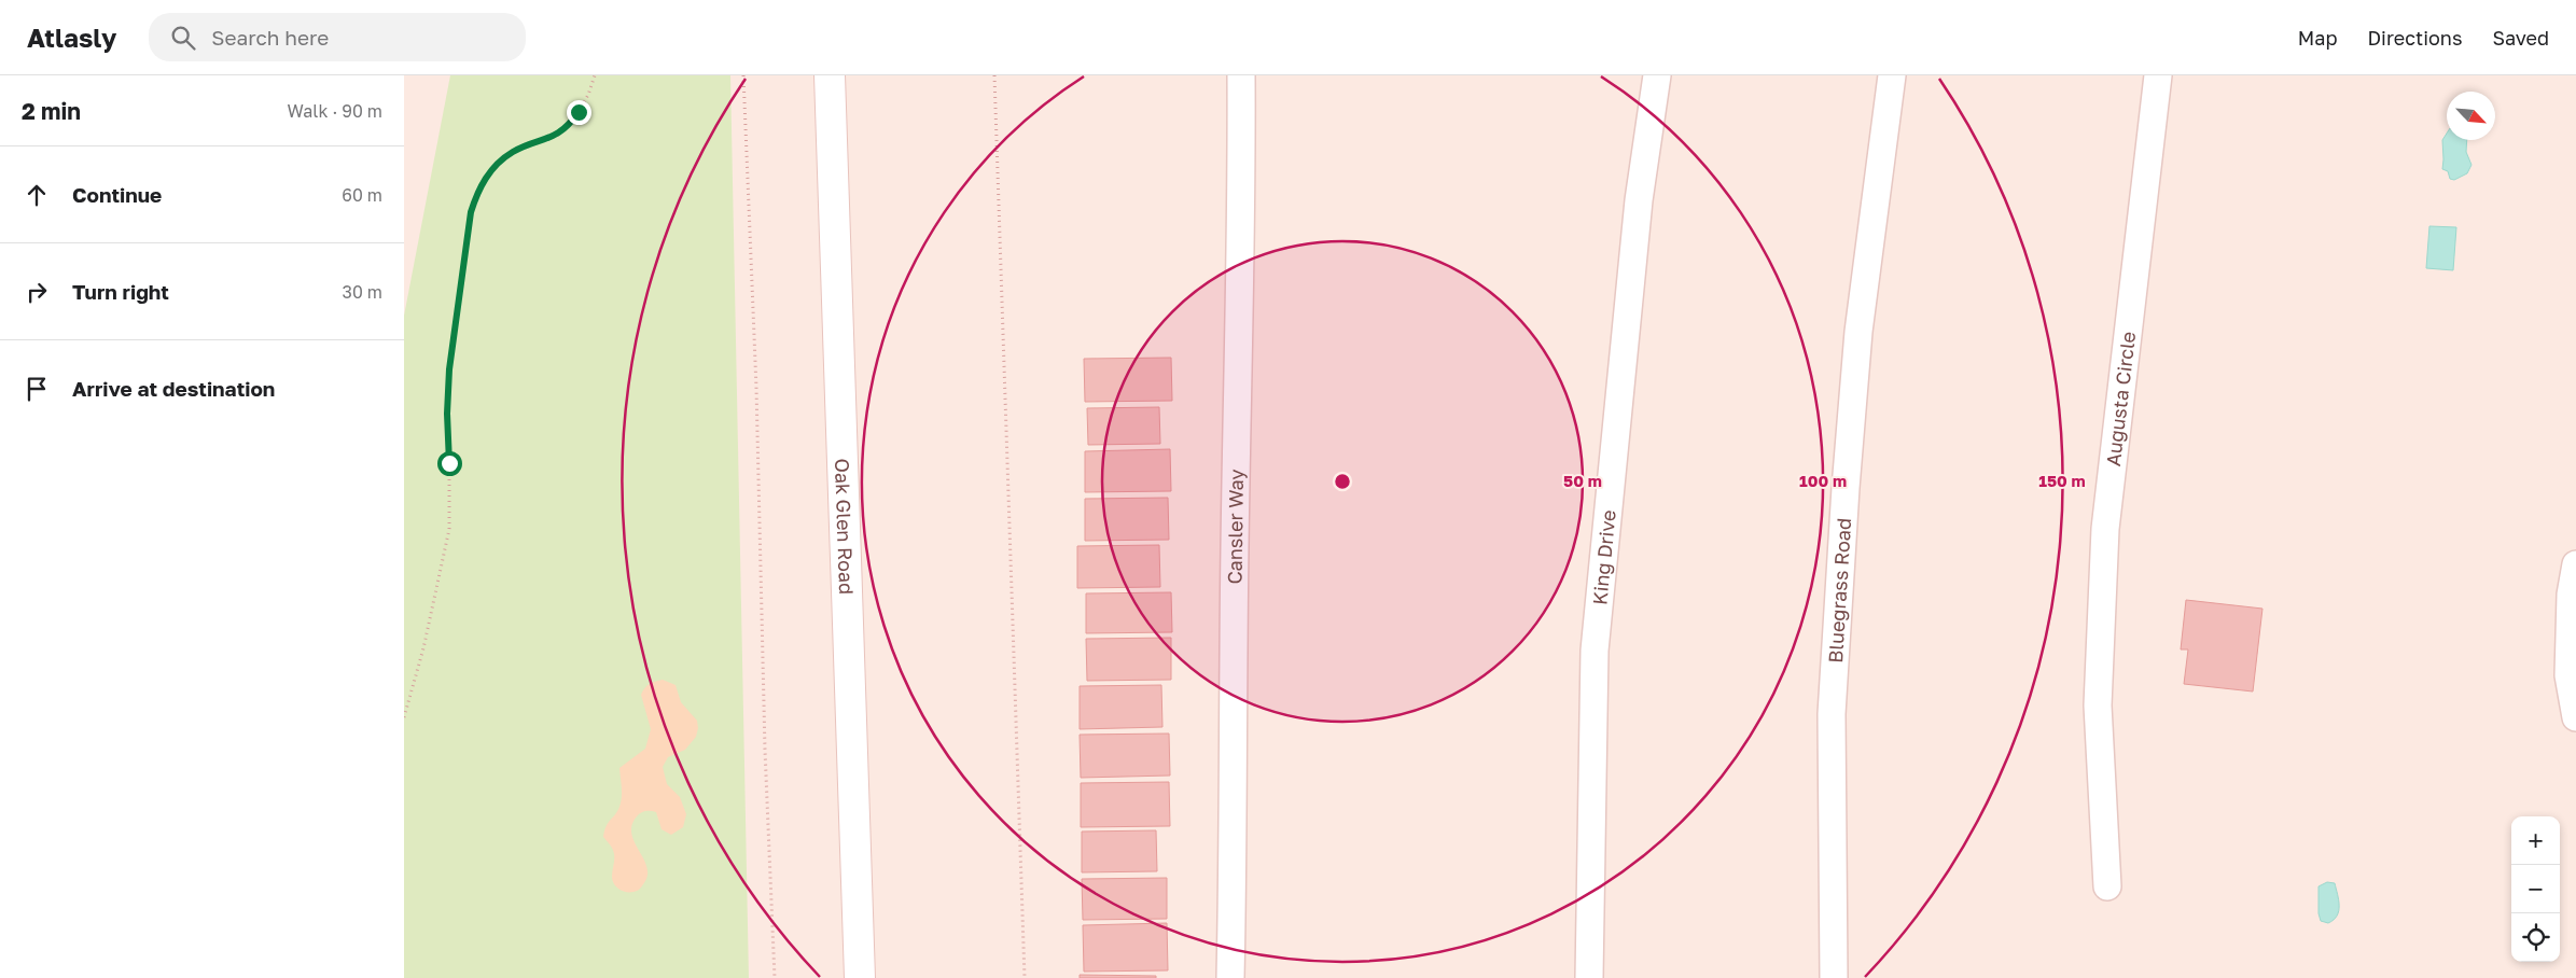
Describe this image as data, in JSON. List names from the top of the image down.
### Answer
{
  "streets": {
    "main road": ["Oak Glen Road"],
    "street": [
      "Augusta Circle",
      "Cansler Way",
      "King Drive",
      "Bluegrass Road"
    ]
  },
  "north": "bottom right",
  "page": {
    "header": "Atlasly",
    "search": "Search here",
    "nav": ["Map", "Directions", "Saved"],
    "heading": ["2 min", "Walk · 90 m"],
    "list": [
      ["Continue", "60 m"],
      ["Turn right", "30 m"],
      "Arrive at destination"
    ],
    "map_buttons": ["+", "−"]
  },
  "rings": ["50 m", "100 m", "150 m"]
}
